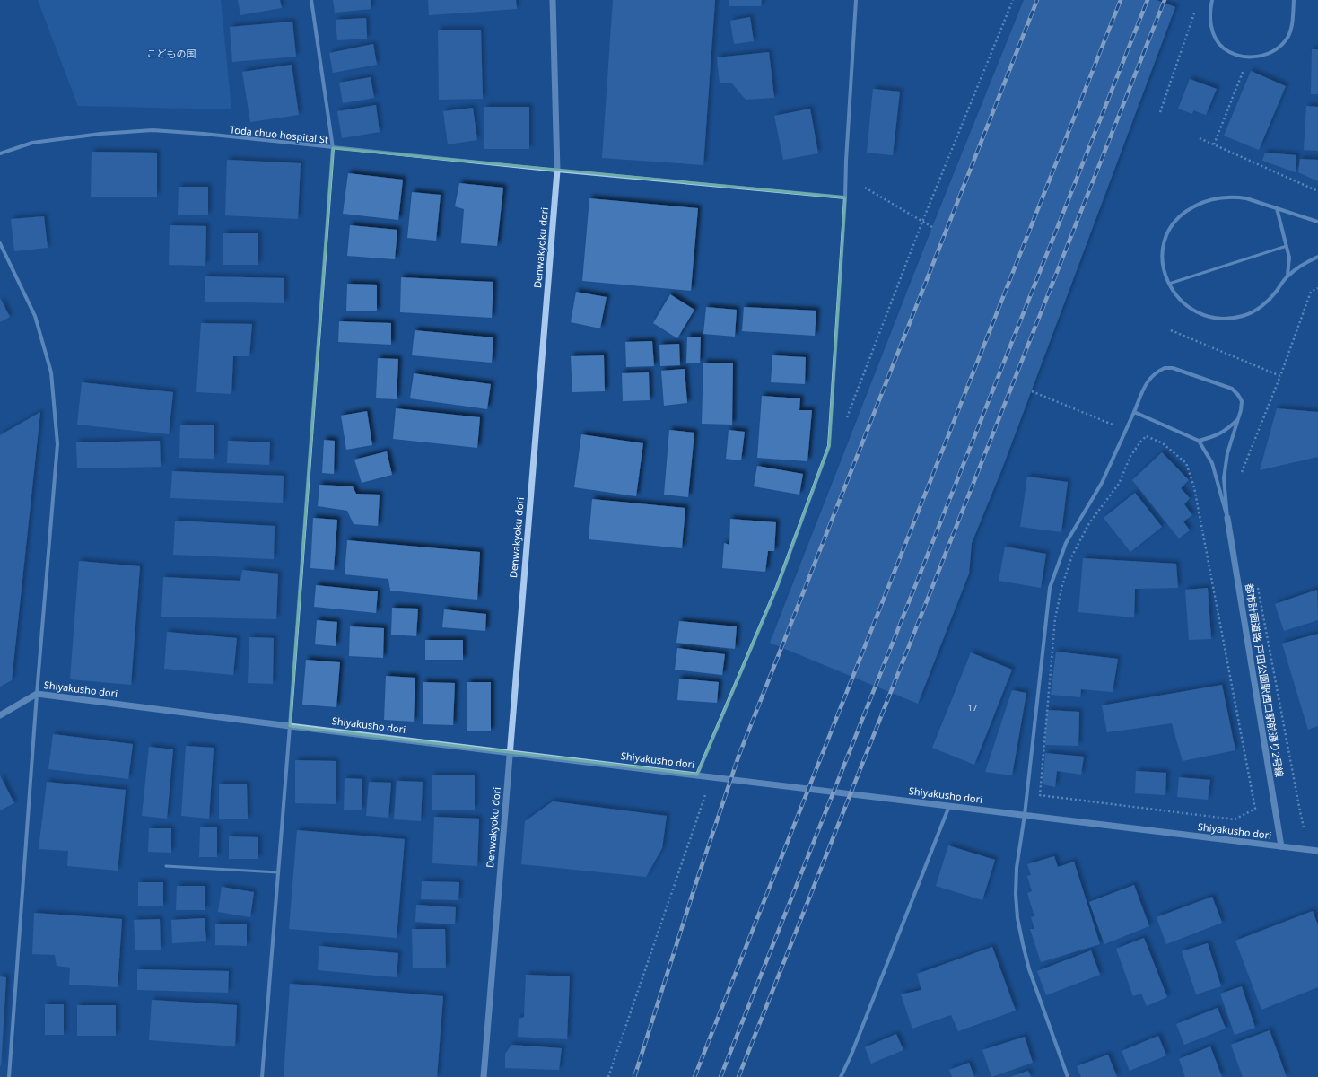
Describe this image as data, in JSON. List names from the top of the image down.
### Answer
{
  "streets": {
    "street": [
      "Toda chuo hospital St",
      "Denwakyoku dori",
      "都市計画道路 戸田公園駅西口駅前通り2号線",
      "Shiyakusho dori"
    ]
  },
  "crossings": [
    ["Toda chuo hospital St", "Denwakyoku dori"],
    ["Denwakyoku dori", "Shiyakusho dori"],
    ["都市計画道路 戸田公園駅西口駅前通り2号線", "Shiyakusho dori"]
  ],
  "parks": ["こどもの国"],
  "house_numbers": ["17"]
}
